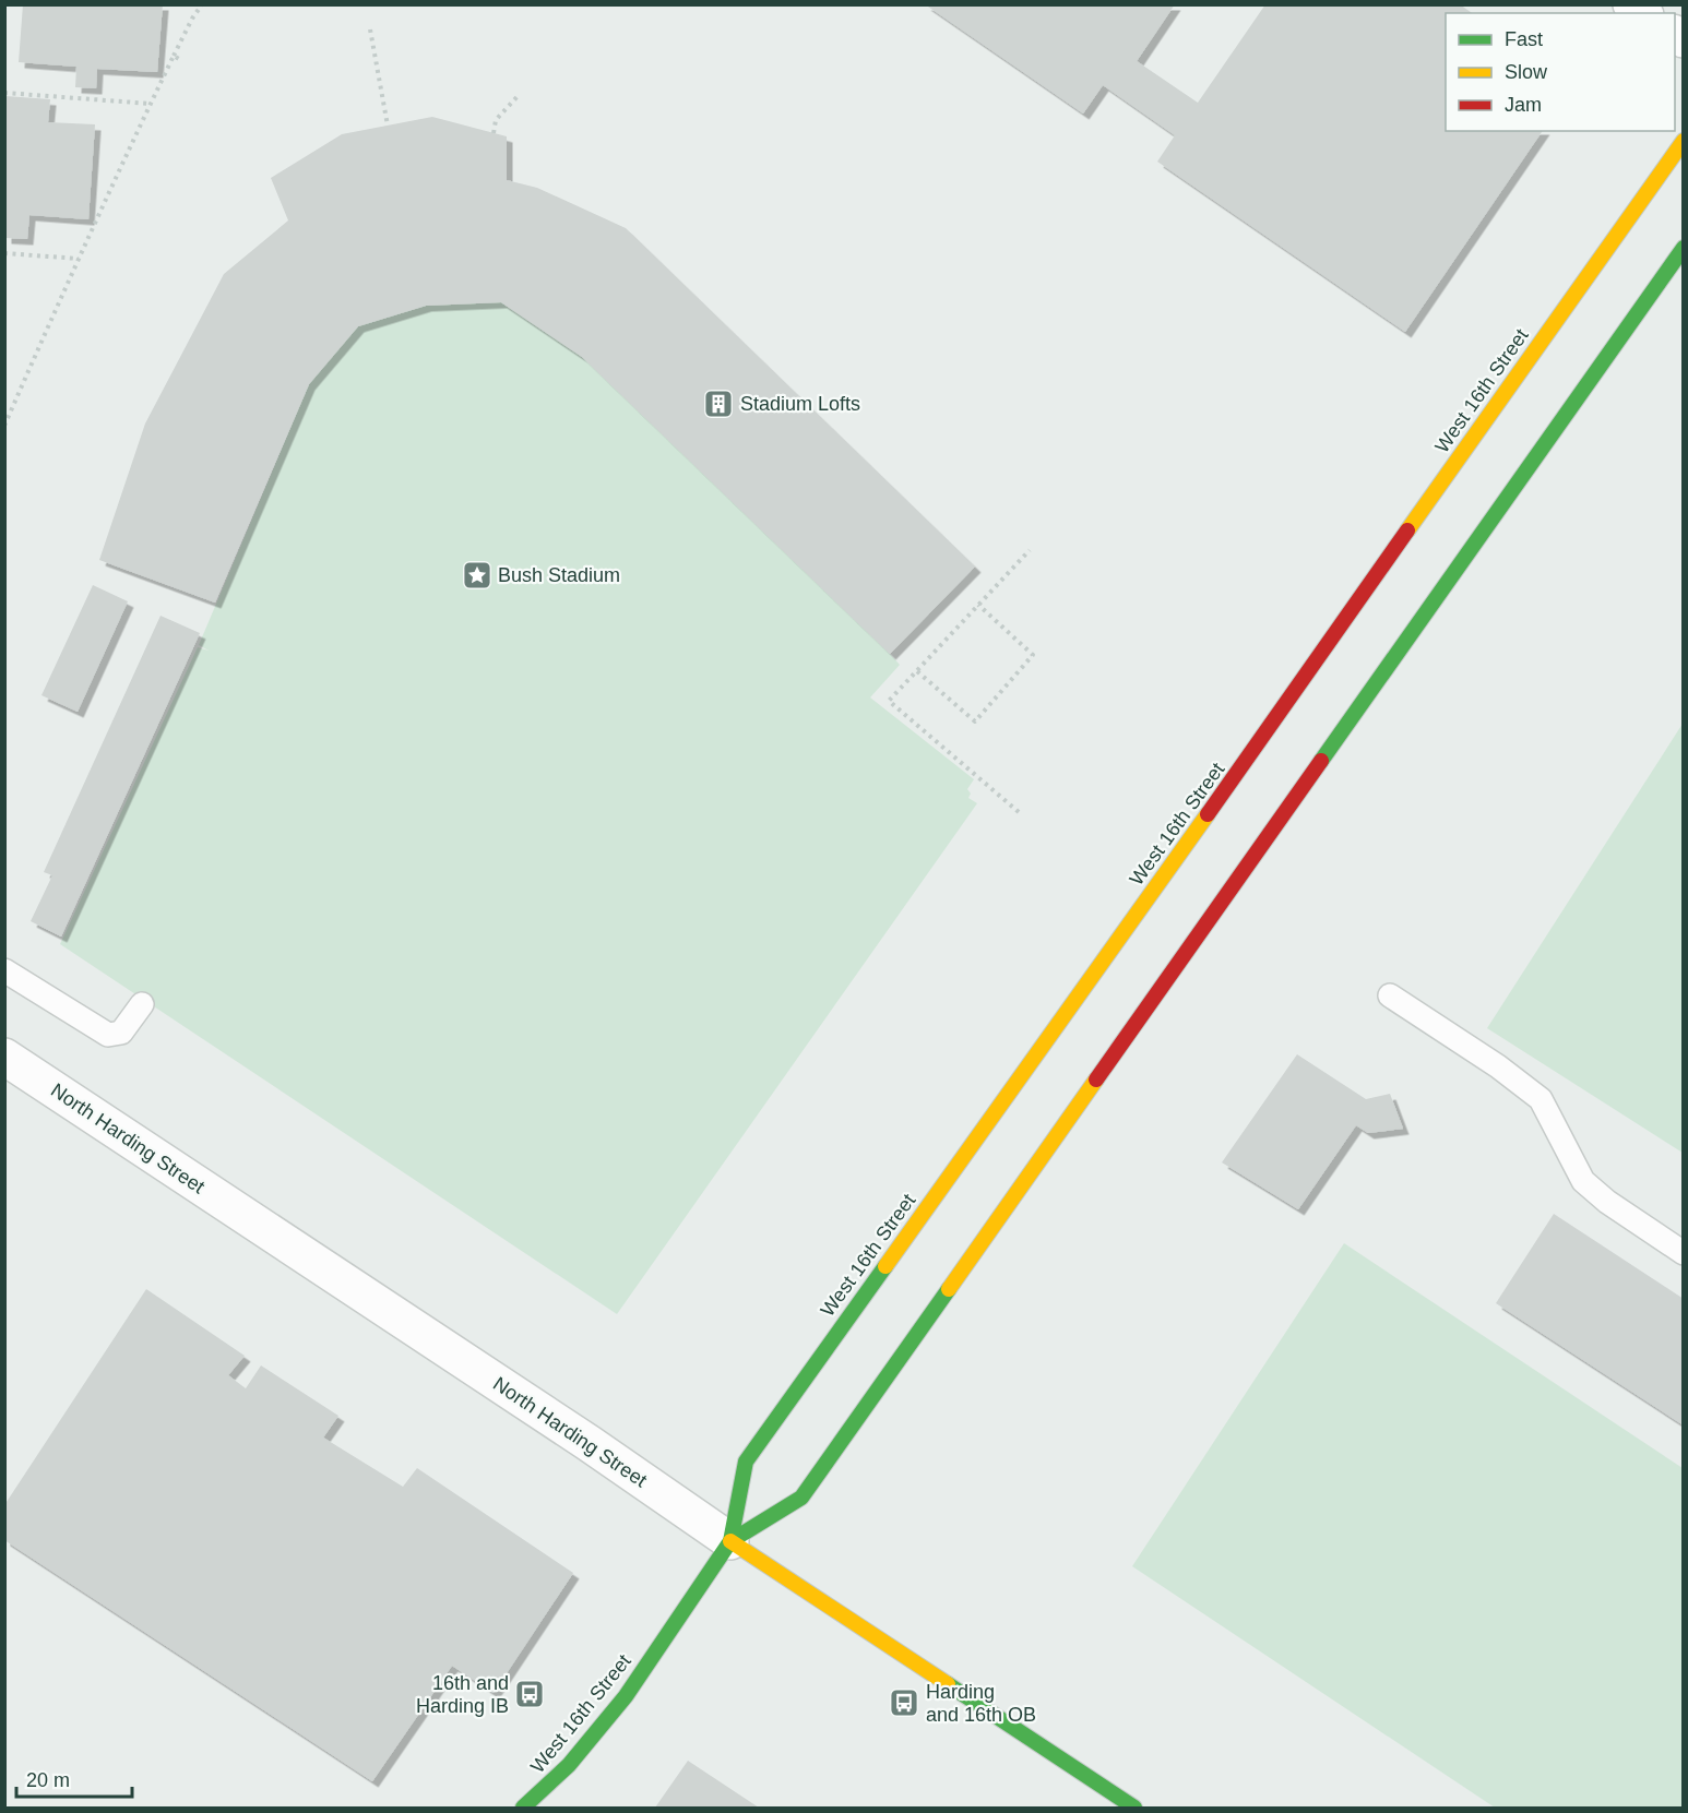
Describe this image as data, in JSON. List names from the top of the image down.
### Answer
{
  "streets": {
    "main road": ["West 16th Street", "North Harding Street"]
  },
  "crossings": [
    ["West 16th Street", "North Harding Street"]
  ],
  "places": {
    "building": ["Stadium Lofts"],
    "place": ["Bush Stadium"],
    "bus stop": ["16th and Harding IB", "Harding and 16th OB"]
  },
  "legend": ["Fast", "Slow", "Jam"],
  "scale_bar": "20 m"
}
